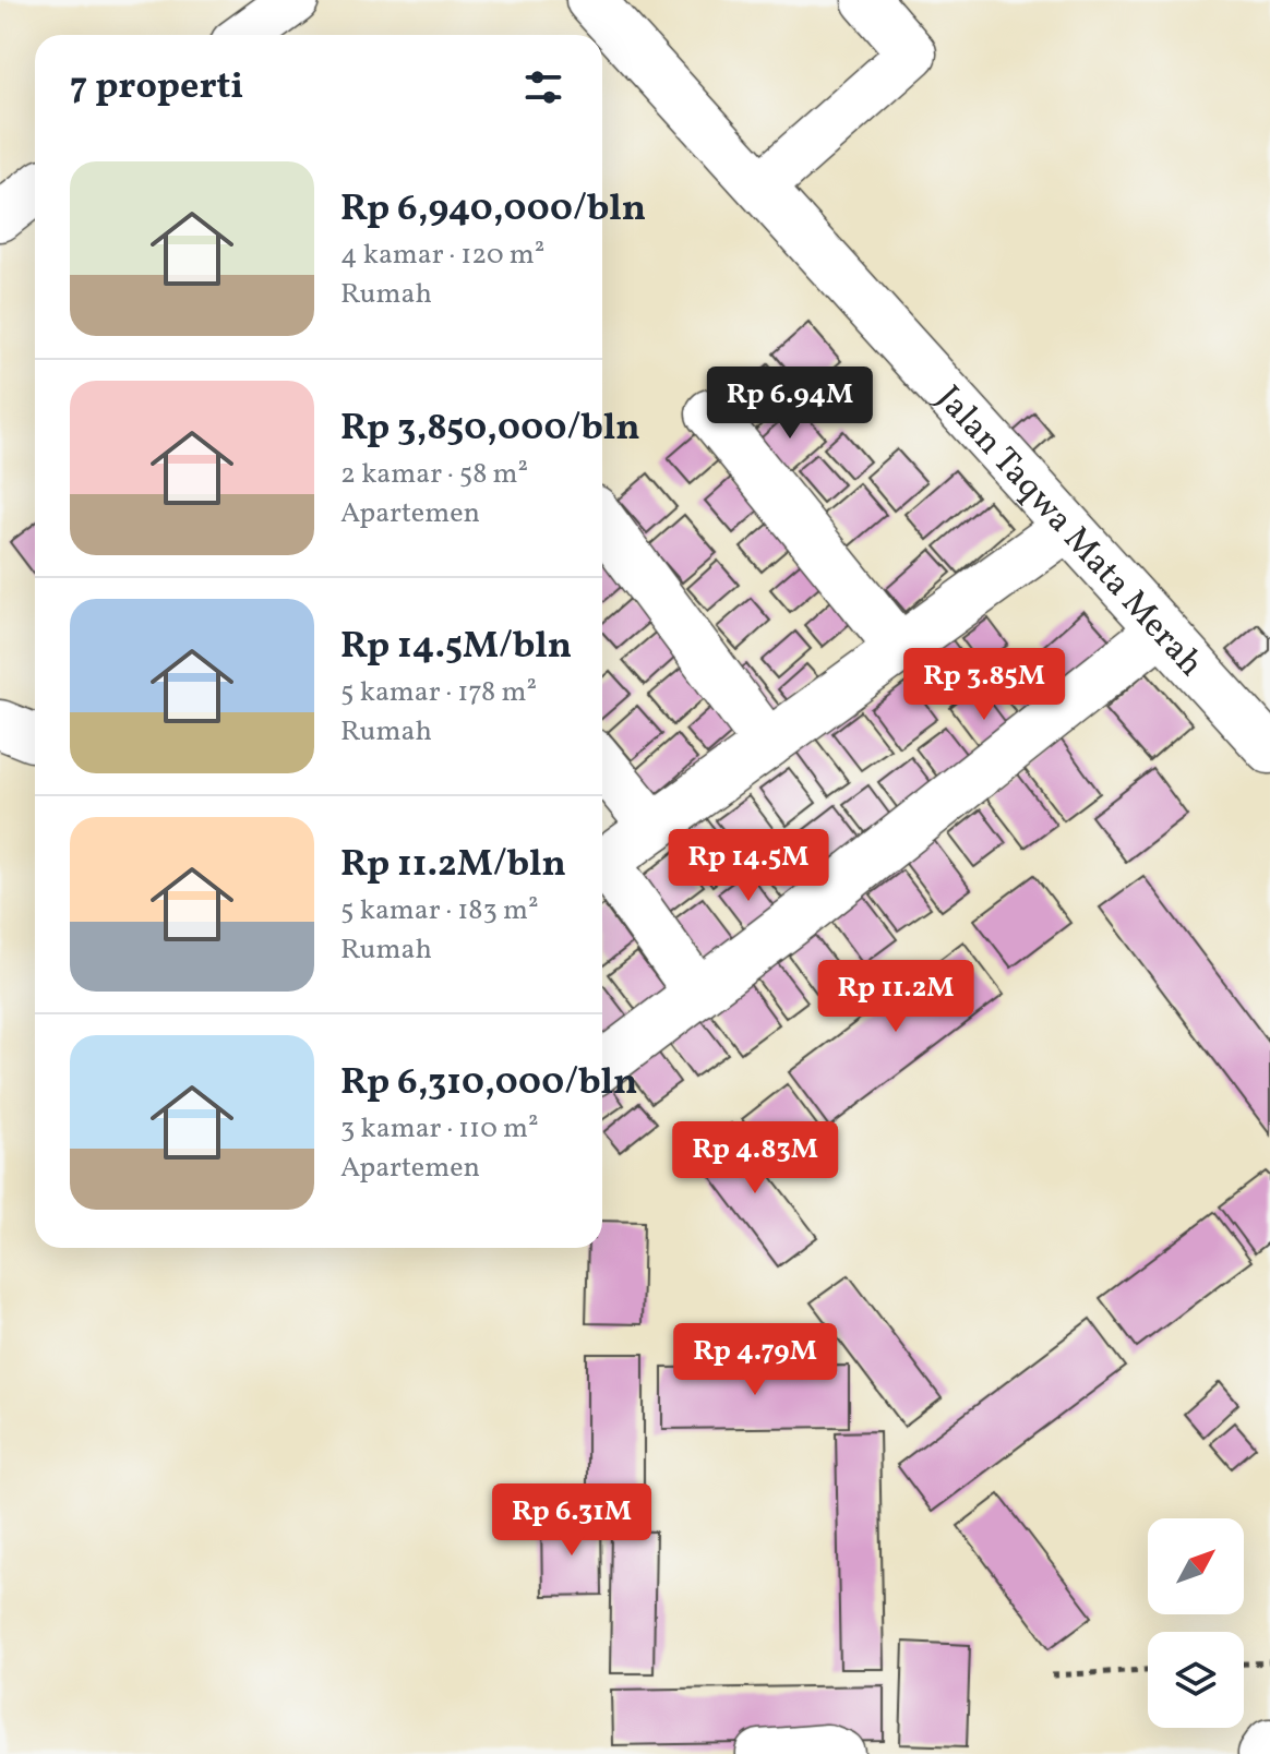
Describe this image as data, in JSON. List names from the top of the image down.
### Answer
{
  "streets": {
    "street": ["Jalan Taqwa Mata Merah"]
  },
  "north": "top right",
  "page": {
    "heading": "7 properti",
    "list": [
      {
        "name": "Rp 6,940,000/bln",
        "note": "4 kamar · 120 m² · Rumah"
      },
      {
        "name": "Rp 3,850,000/bln",
        "note": "2 kamar · 58 m² · Apartemen"
      },
      {
        "name": "Rp 14.5M/bln",
        "note": "5 kamar · 178 m² · Rumah"
      },
      {
        "name": "Rp 11.2M/bln",
        "note": "5 kamar · 183 m² · Rumah"
      },
      {
        "name": "Rp 6,310,000/bln",
        "note": "3 kamar · 110 m² · Apartemen"
      }
    ],
    "price": [
      "Rp 6.94M",
      "Rp 3.85M",
      "Rp 14.5M",
      "Rp 11.2M",
      "Rp 4.83M",
      "Rp 4.79M",
      "Rp 6.31M"
    ]
  }
}
